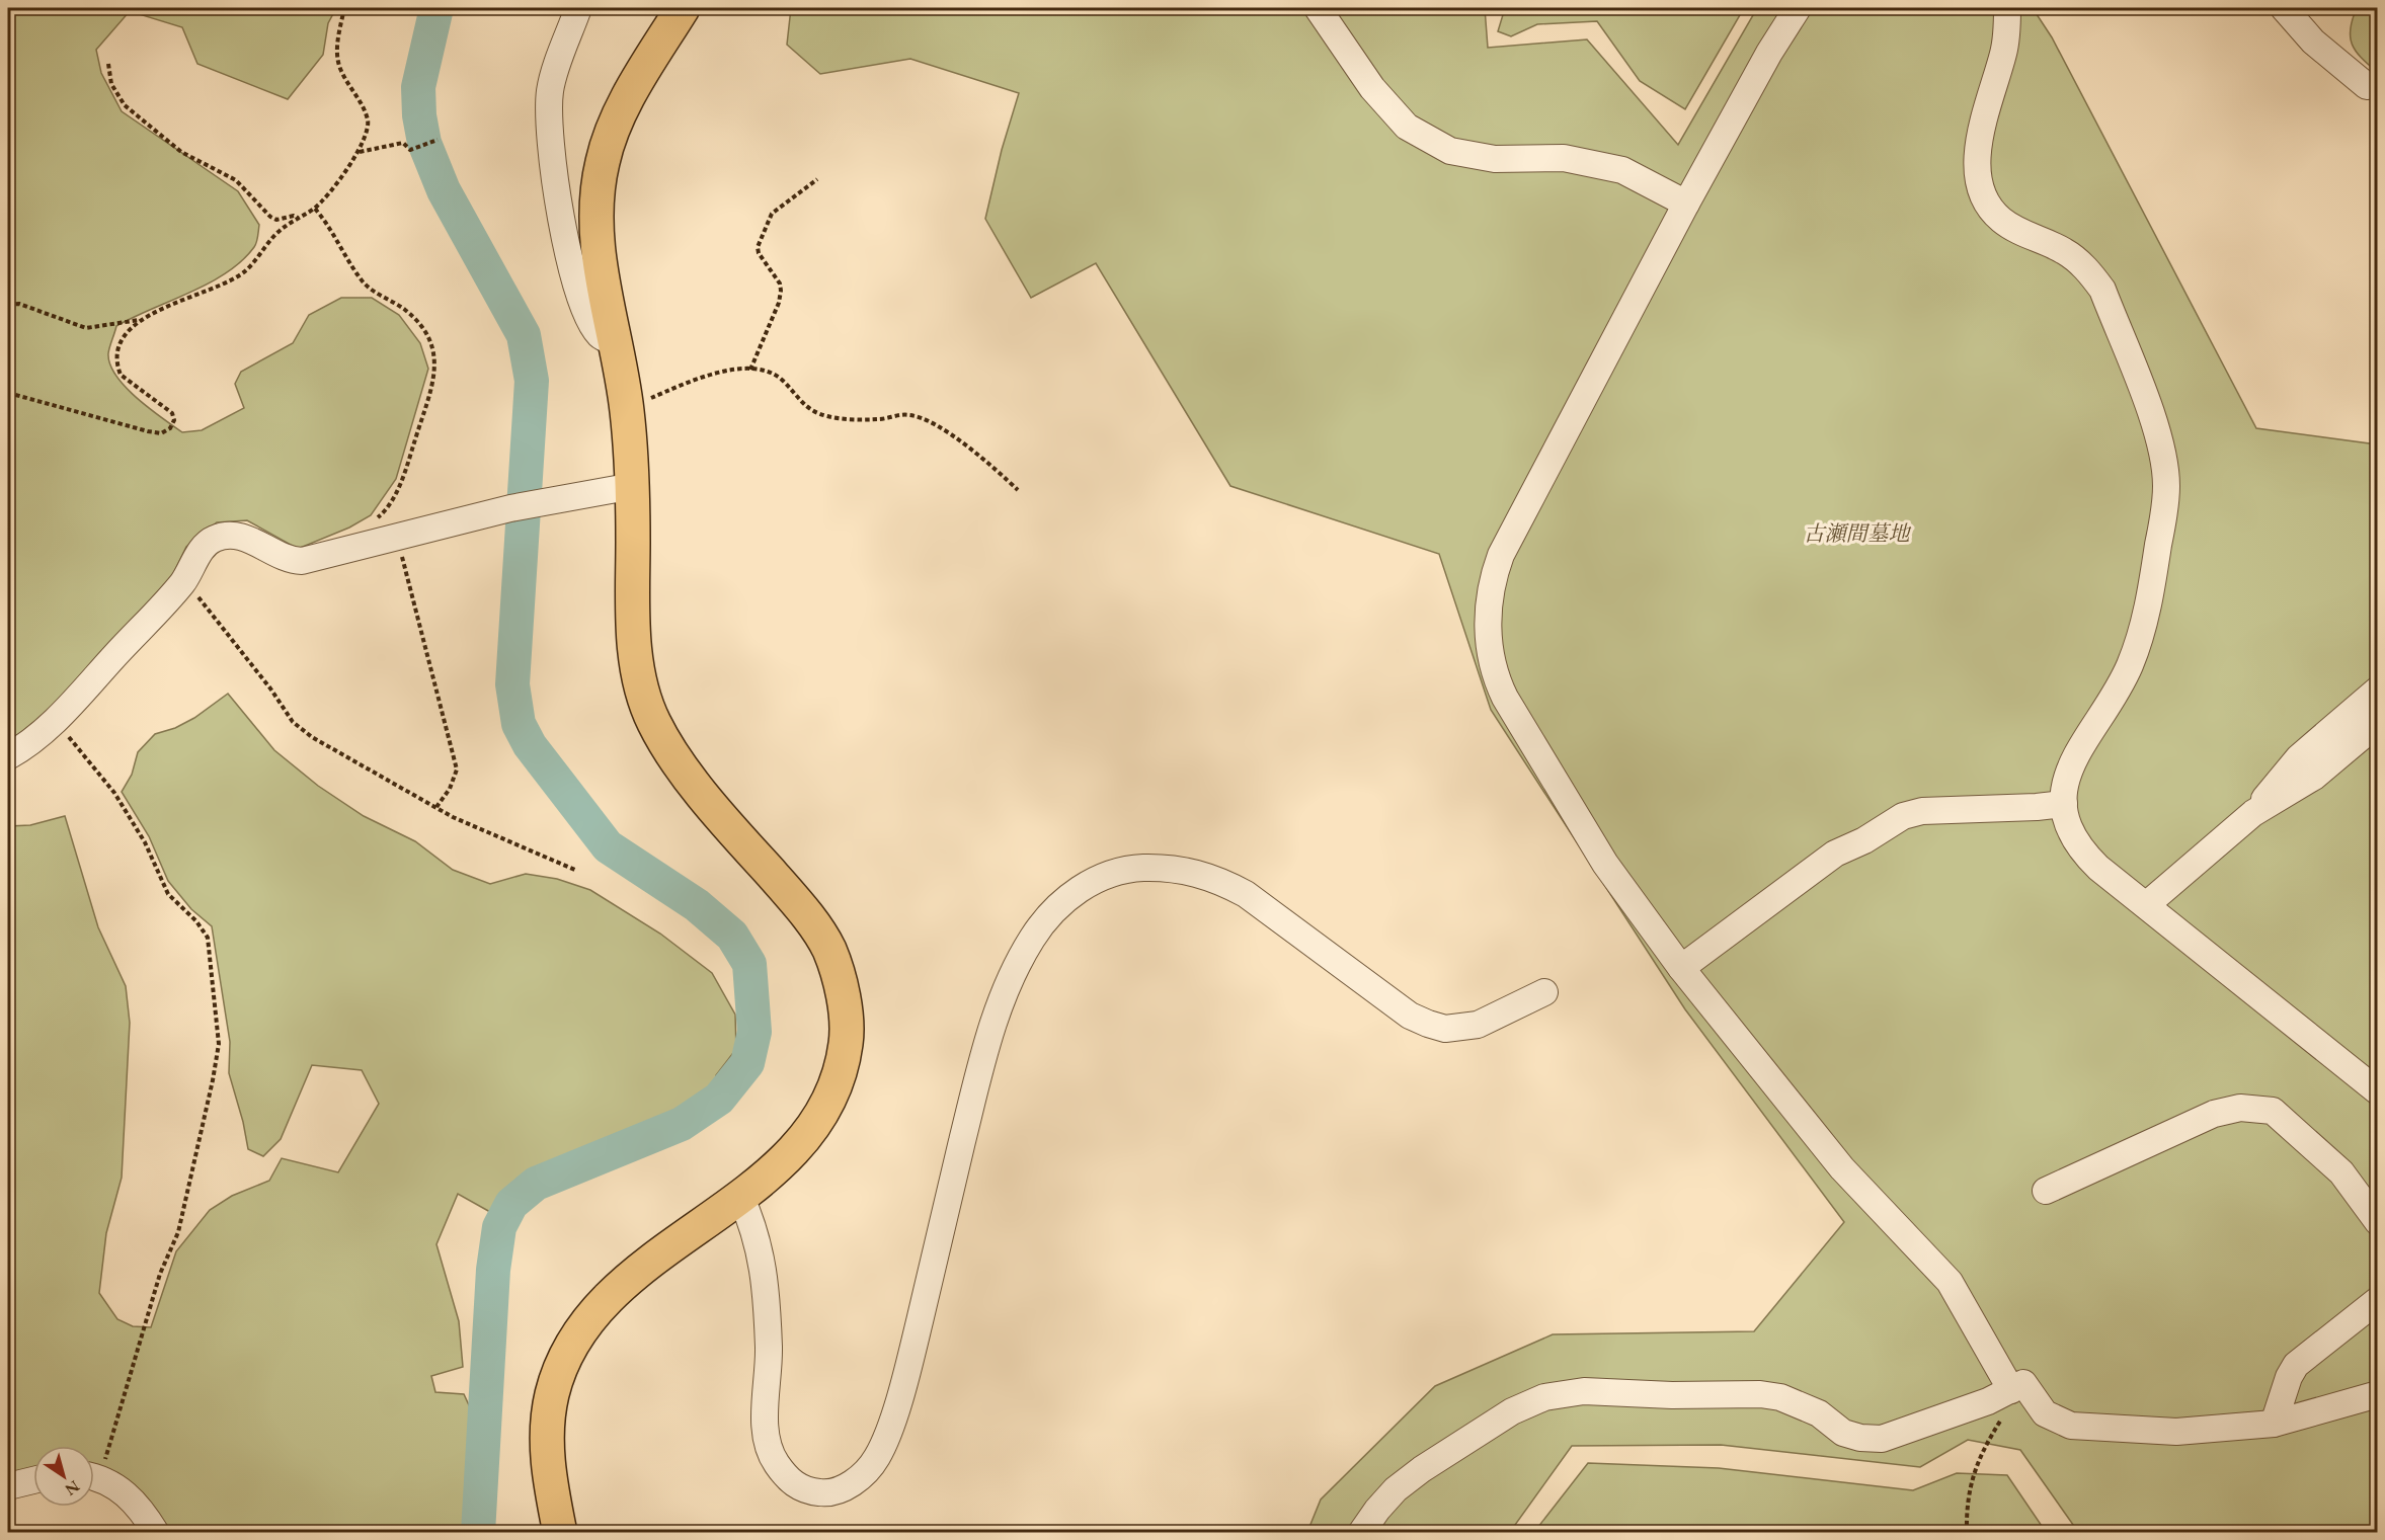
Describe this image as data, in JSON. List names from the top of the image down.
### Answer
{
  "parks": ["古瀬間墓地"],
  "north": "bottom right"
}
